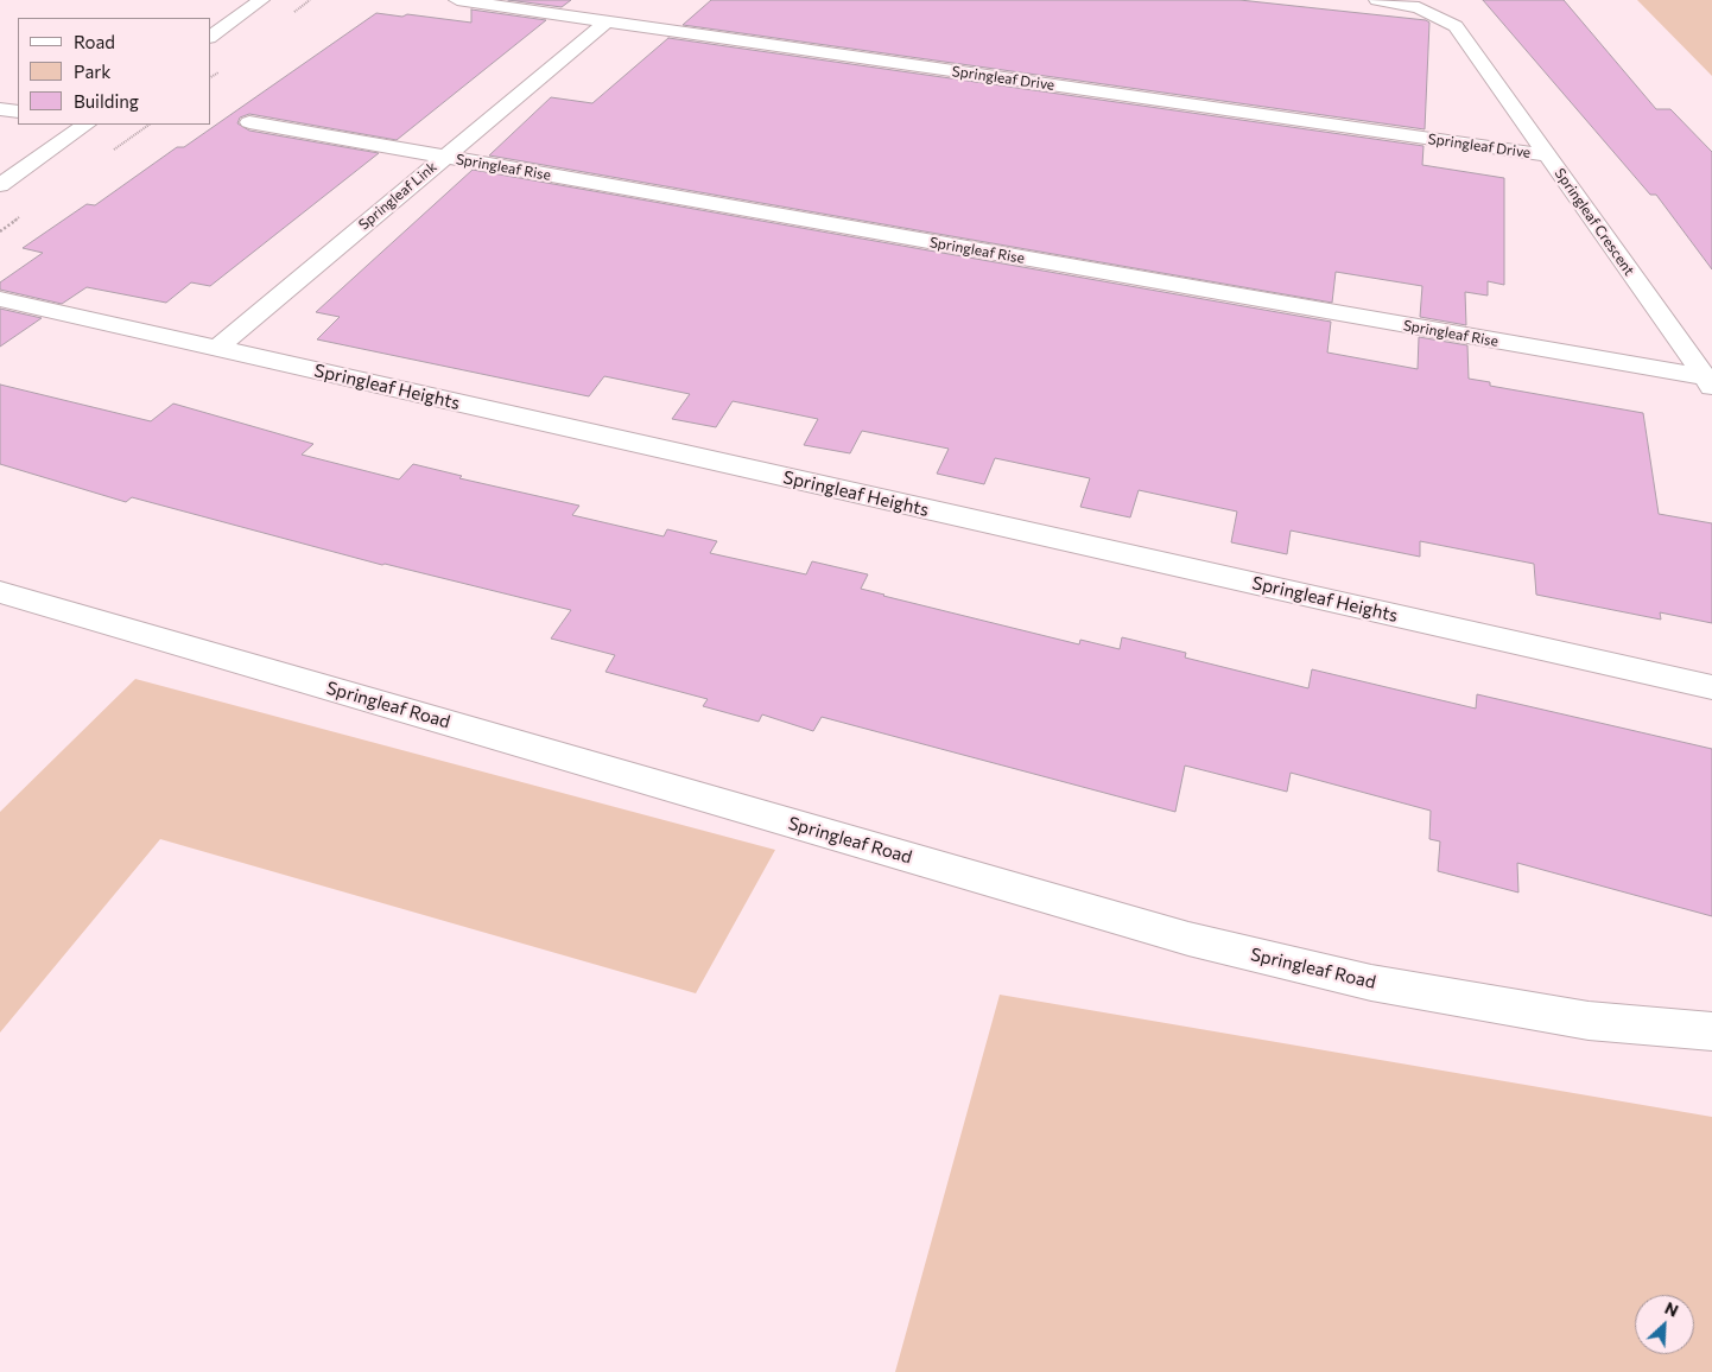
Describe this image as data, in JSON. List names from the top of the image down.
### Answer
{
  "streets": {
    "street": [
      "Springleaf Drive",
      "Springleaf Rise",
      "Springleaf Link",
      "Springleaf Crescent",
      "Springleaf Heights",
      "Springleaf Road"
    ]
  },
  "crossings": [
    ["Springleaf Drive", "Springleaf Link"],
    ["Springleaf Drive", "Springleaf Crescent"],
    ["Springleaf Rise", "Springleaf Link"],
    ["Springleaf Rise", "Springleaf Crescent"],
    ["Springleaf Link", "Springleaf Heights"]
  ],
  "legend": ["Road", "Park", "Building"],
  "north": "top right"
}
